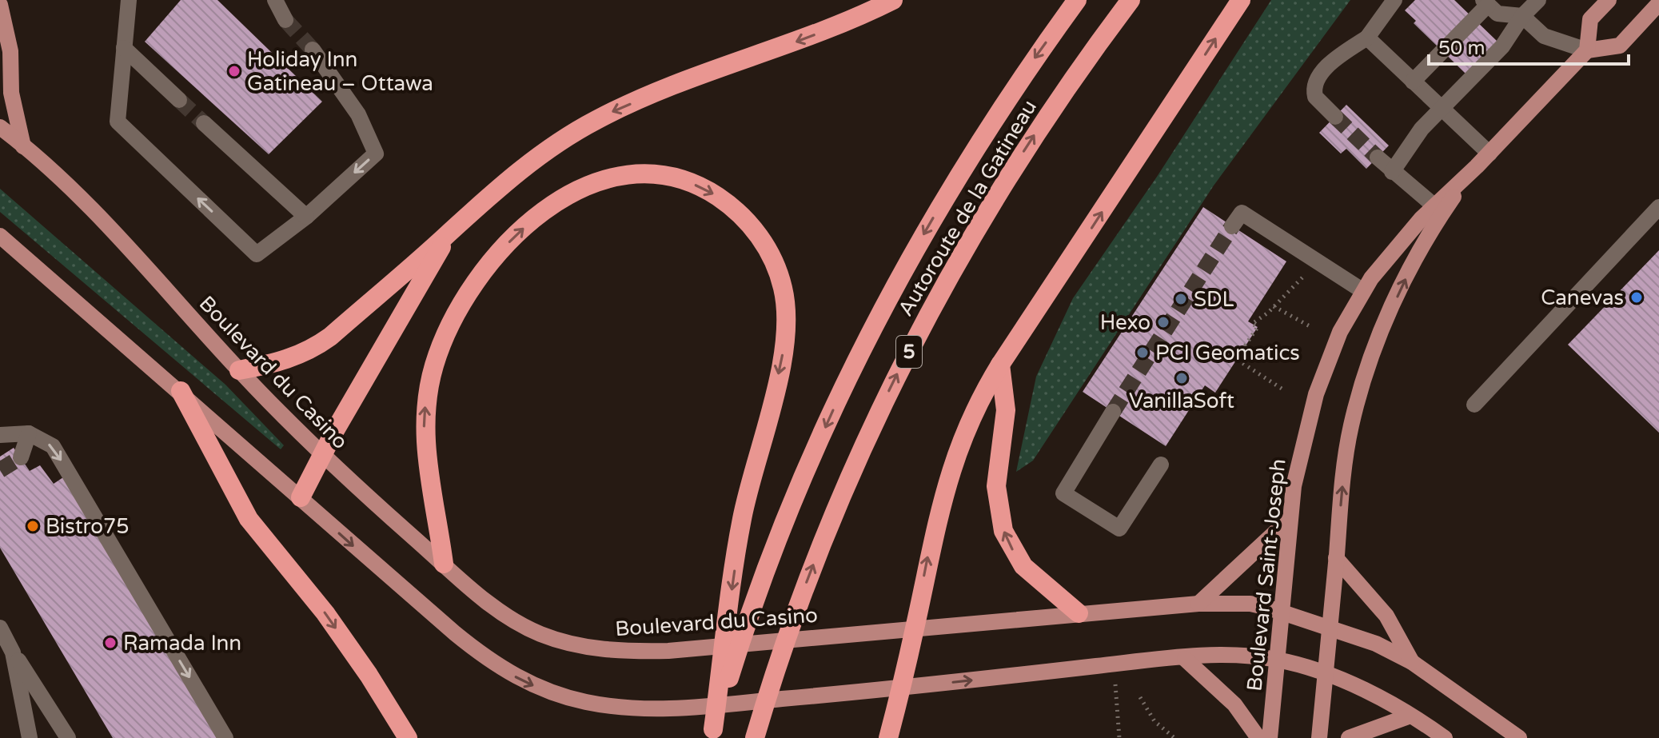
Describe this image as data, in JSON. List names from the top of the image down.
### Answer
{
  "streets": {
    "highway": ["Autoroute de la Gatineau", "5"],
    "main road": ["Boulevard du Casino", "Boulevard Saint-Joseph"]
  },
  "crossings": [
    ["Boulevard du Casino", "Boulevard Saint-Joseph"]
  ],
  "places": [
    "Holiday Inn Gatineau – Ottawa",
    "Canevas",
    "SDL",
    "Hexo",
    "PCI Geomatics",
    "VanillaSoft",
    "Bistro75",
    "Ramada Inn"
  ],
  "scale_bar": "50 m"
}
